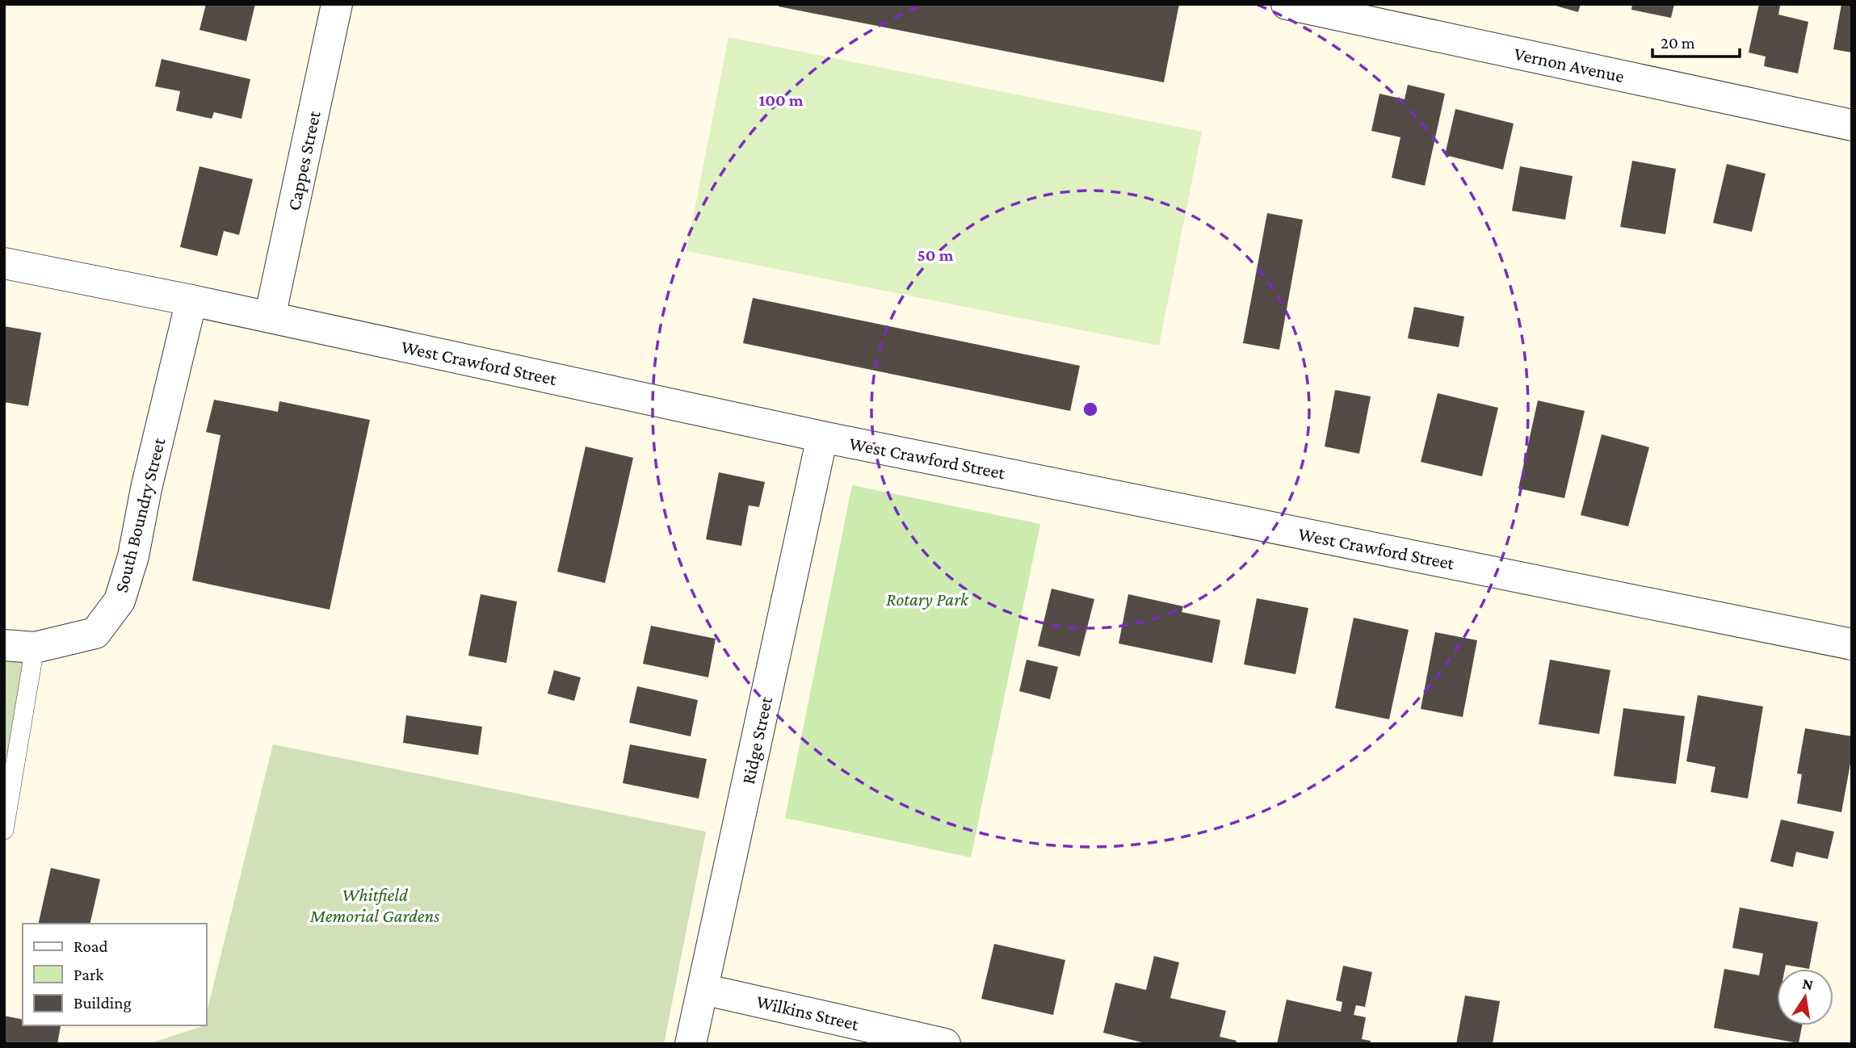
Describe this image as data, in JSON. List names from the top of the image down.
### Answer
{
  "streets": {
    "street": [
      "Vernon Avenue",
      "Cappes Street",
      "West Crawford Street",
      "South Boundry Street",
      "Ridge Street",
      "Wilkins Street"
    ]
  },
  "crossings": [
    ["Cappes Street", "West Crawford Street"],
    ["West Crawford Street", "South Boundry Street"],
    ["West Crawford Street", "Ridge Street"],
    ["Ridge Street", "Wilkins Street"]
  ],
  "parks": ["Rotary Park", "Whitfield Memorial Gardens"],
  "legend": ["Road", "Park", "Building"],
  "scale_bar": "20 m",
  "north": "top",
  "rings": ["100 m", "50 m"]
}
